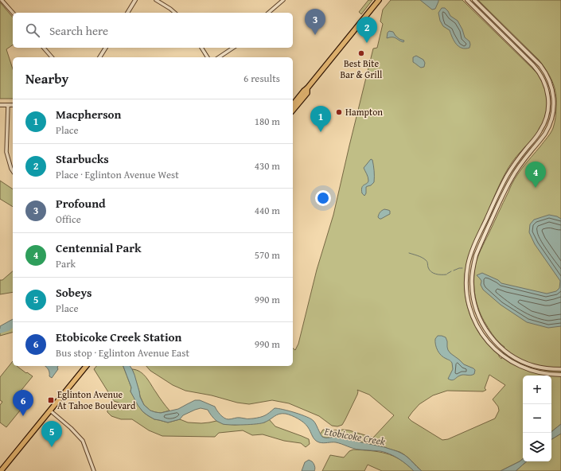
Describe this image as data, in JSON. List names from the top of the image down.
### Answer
{
  "water": ["Etobicoke Creek"],
  "places": {
    "other": ["Best Bite Bar & Grill", "Hampton"],
    "transit": ["Eglinton Avenue At Tahoe Boulevard"]
  },
  "page": {
    "pins": [
      "3",
      "2",
      "1",
      "4",
      "6",
      "5"
    ],
    "search": "Search here",
    "heading": ["Nearby", "6 results"],
    "list": [
      {
        "mark": "1",
        "name": "Macpherson",
        "note": "Place",
        "value": "180 m"
      },
      {
        "mark": "2",
        "name": "Starbucks",
        "note": "Place · Eglinton Avenue West",
        "value": "430 m"
      },
      {
        "mark": "3",
        "name": "Profound",
        "note": "Office",
        "value": "440 m"
      },
      {
        "mark": "4",
        "name": "Centennial Park",
        "note": "Park",
        "value": "570 m"
      },
      {
        "mark": "5",
        "name": "Sobeys",
        "note": "Place",
        "value": "990 m"
      },
      {
        "mark": "6",
        "name": "Etobicoke Creek Station",
        "note": "Bus stop · Eglinton Avenue East",
        "value": "990 m"
      }
    ],
    "map_buttons": ["+", "−"]
  }
}
